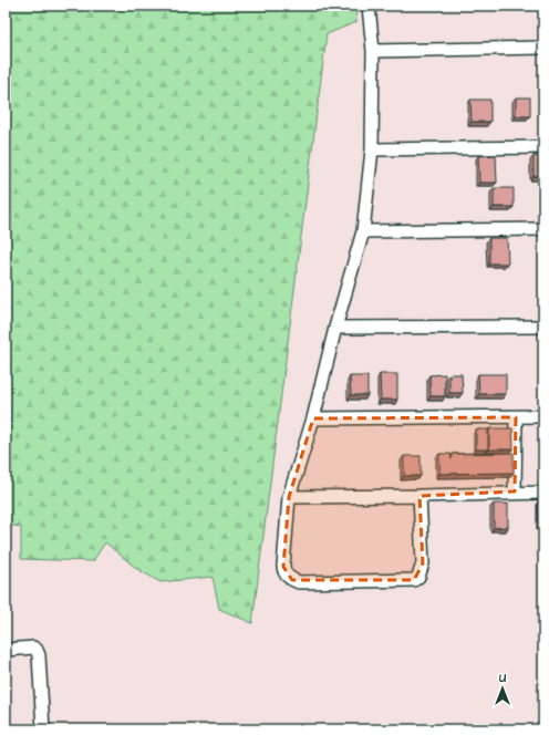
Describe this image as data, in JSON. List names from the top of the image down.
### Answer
{
  "north": "top"
}
